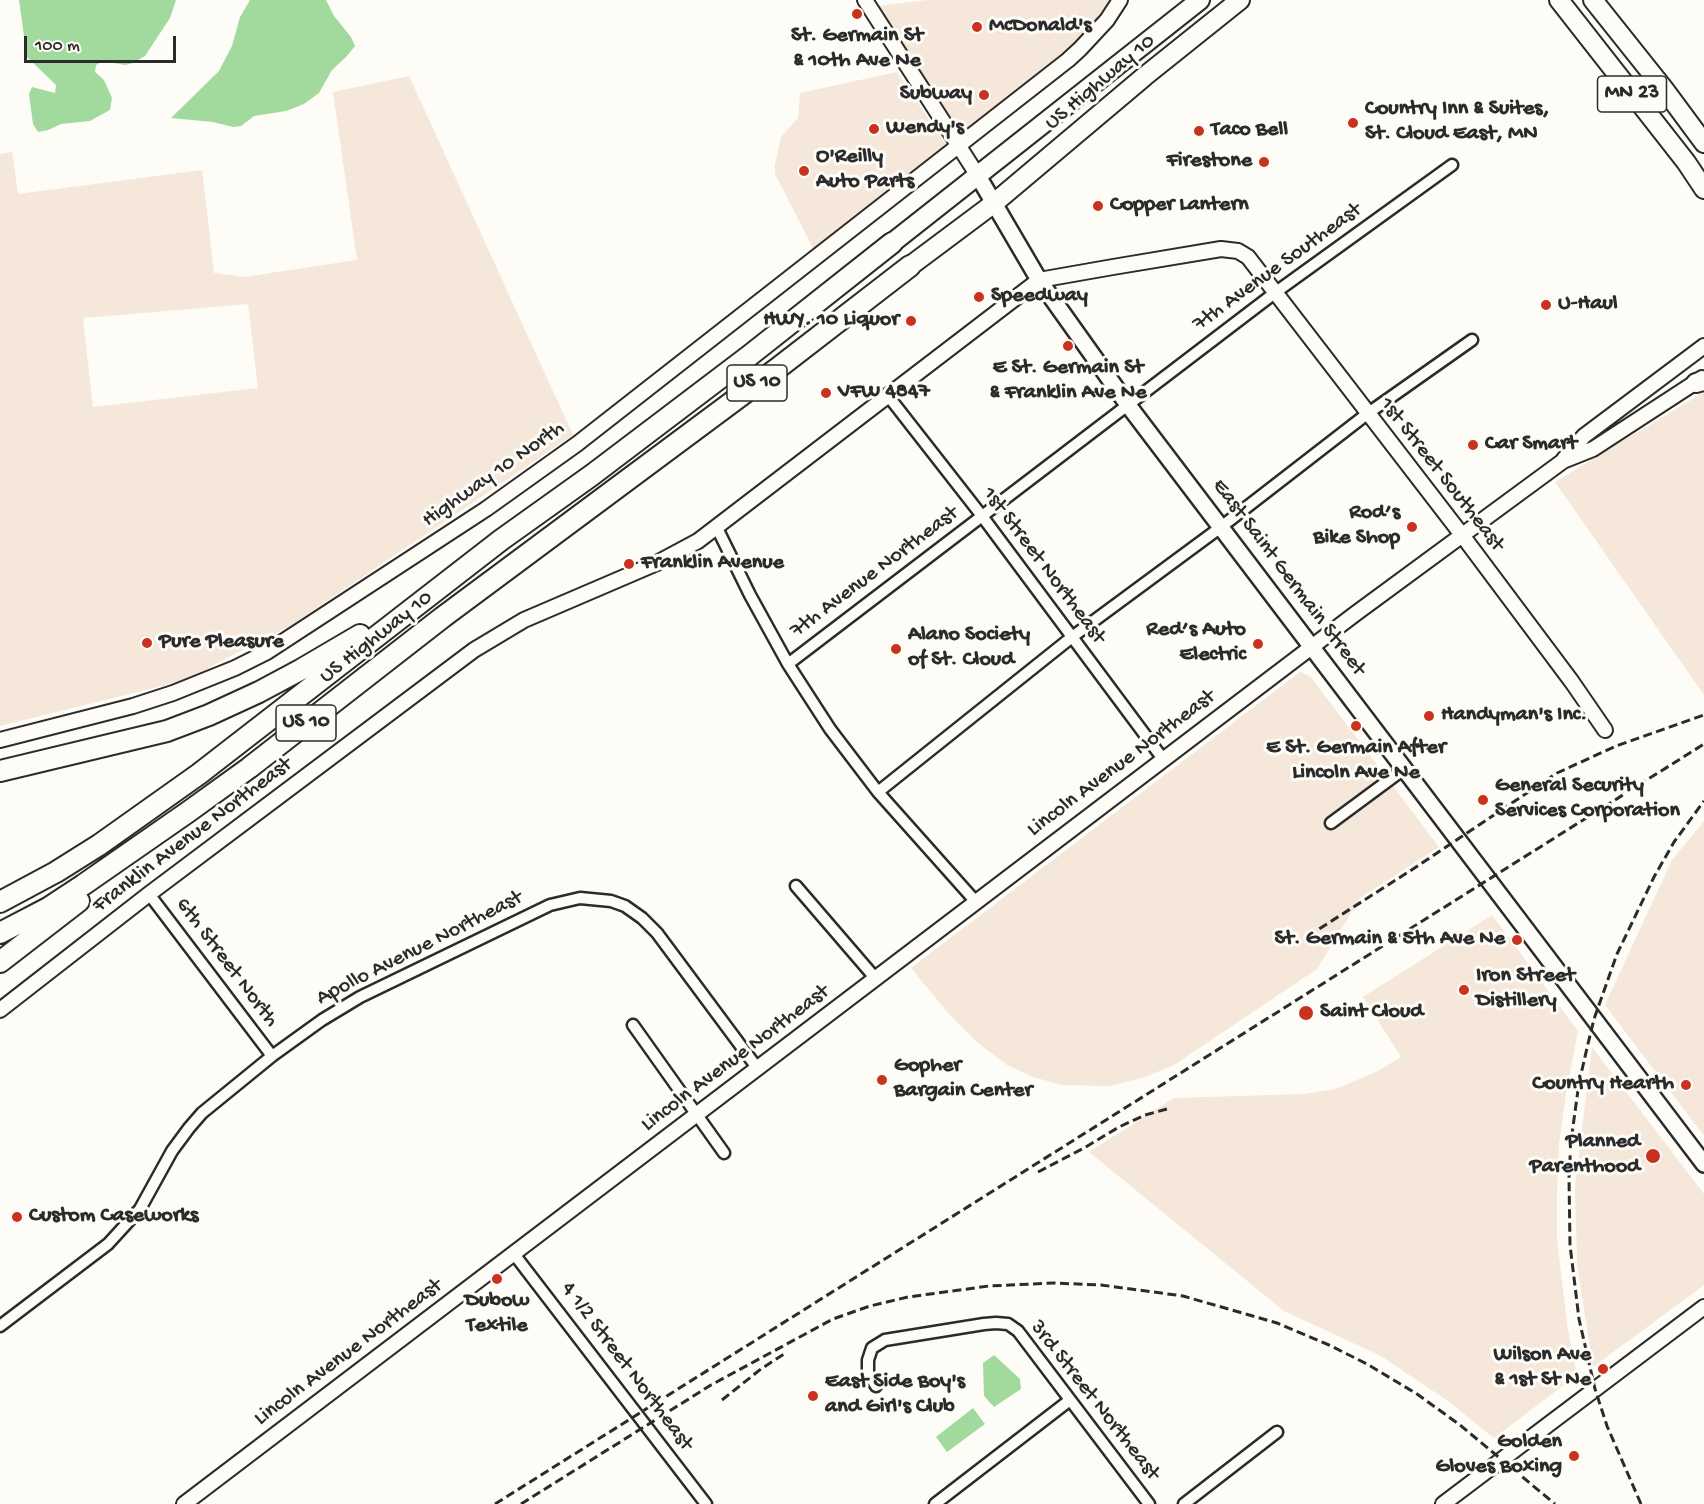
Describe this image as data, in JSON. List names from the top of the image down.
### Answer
{
  "streets": {
    "highway": ["US Highway 10", "MN 23", "US 10"],
    "main road": ["East Saint Germain Street"],
    "street": [
      "7th Avenue Southeast",
      "Highway 10 North",
      "1st Street Southeast",
      "1st Street Northeast",
      "7th Avenue Northeast",
      "Lincoln Avenue Northeast",
      "Franklin Avenue Northeast",
      "Apollo Avenue Northeast",
      "6th Street North",
      "4 1/2 Street Northeast",
      "3rd Street Northeast"
    ]
  },
  "crossings": [
    ["US Highway 10", "US 10"],
    ["US Highway 10", "East Saint Germain Street"],
    ["7th Avenue Southeast", "1st Street Southeast"],
    ["7th Avenue Southeast", "7th Avenue Northeast"],
    ["7th Avenue Southeast", "East Saint Germain Street"],
    ["US 10", "East Saint Germain Street"],
    ["Highway 10 North", "East Saint Germain Street"],
    ["1st Street Southeast", "East Saint Germain Street"],
    ["1st Street Southeast", "Lincoln Avenue Northeast"],
    ["1st Street Southeast", "Franklin Avenue Northeast"],
    ["1st Street Northeast", "7th Avenue Northeast"],
    ["1st Street Northeast", "Lincoln Avenue Northeast"],
    ["1st Street Northeast", "Franklin Avenue Northeast"],
    ["7th Avenue Northeast", "East Saint Germain Street"],
    ["East Saint Germain Street", "Lincoln Avenue Northeast"],
    ["East Saint Germain Street", "Franklin Avenue Northeast"],
    ["Lincoln Avenue Northeast", "Apollo Avenue Northeast"],
    ["Lincoln Avenue Northeast", "4 1/2 Street Northeast"],
    ["Franklin Avenue Northeast", "6th Street North"],
    ["Apollo Avenue Northeast", "6th Street North"]
  ],
  "places": [
    "St. Germain St & 10th Ave Ne",
    "McDonald's",
    "Subway",
    "Country Inn & Suites, St. Cloud East, MN",
    "Wendy's",
    "Taco Bell",
    "Firestone",
    "O'Reilly Auto Parts",
    "Copper Lantern",
    "Speedway",
    "U-Haul",
    "HWY. 10 Liquor",
    "E St. Germain St & Franklin Ave Ne",
    "VFW 4847",
    "Car Smart",
    "Rod’s Bike Shop",
    "Franklin Avenue",
    "Pure Pleasure",
    "Red’s Auto Electric",
    "Alano Society of St. Cloud",
    "Handyman's Inc.",
    "E St. Germain After Lincoln Ave Ne",
    "General Security Services Corporation",
    "St. Germain & 5th Ave Ne",
    "Iron Street Distillery",
    "Saint Cloud",
    "Gopher Bargain Center",
    "Country Hearth",
    "Planned Parenthood",
    "Custom Caseworks",
    "Dubow Textile",
    "Wilson Ave & 1st St Ne",
    "East Side Boy's and Girl's Club",
    "Golden Gloves Boxing"
  ],
  "scale_bar": "100 m"
}
